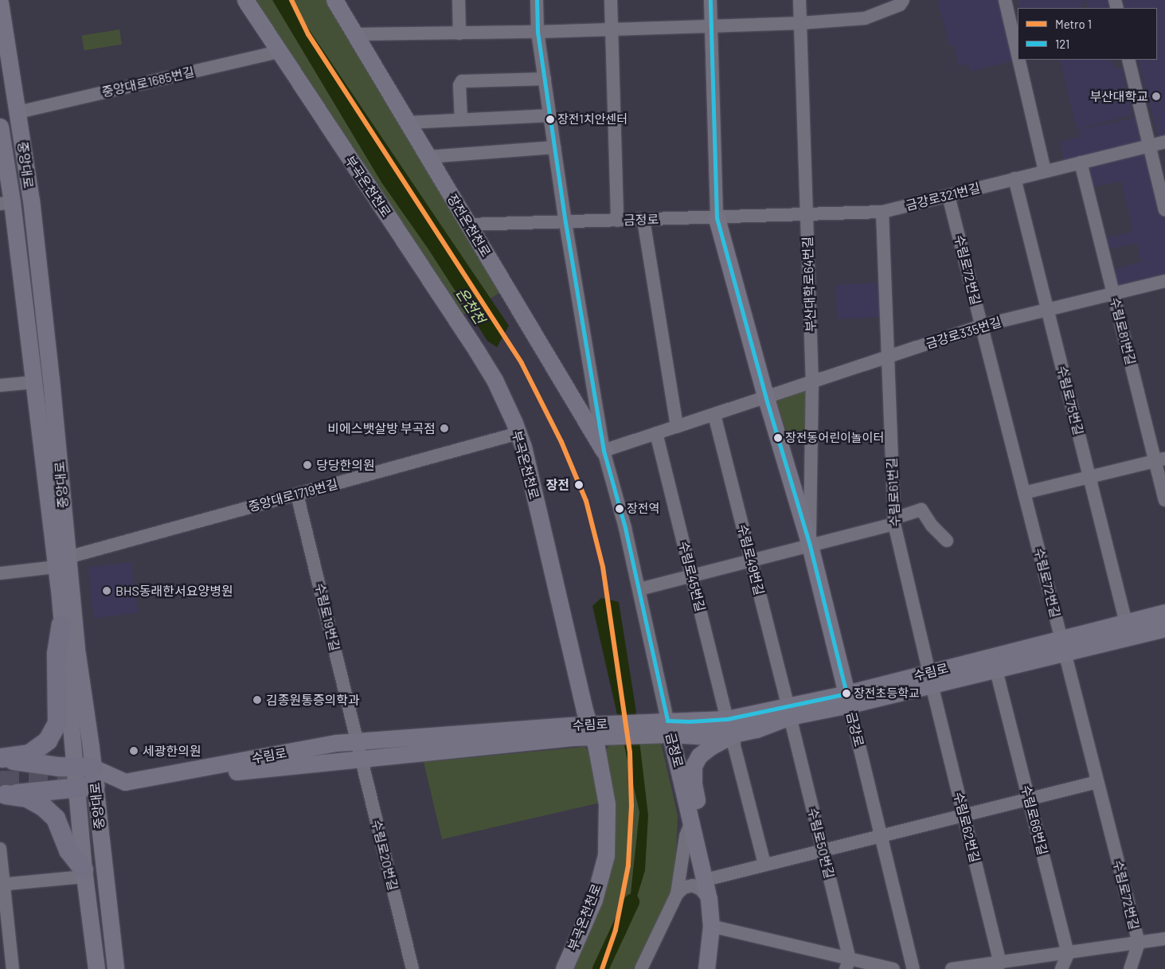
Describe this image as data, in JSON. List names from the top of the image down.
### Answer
{
  "streets": {
    "main road": [
      "중앙대로",
      "부곡온천천로",
      "금정로",
      "장전온천천로",
      "수림로",
      "금강로"
    ],
    "street": [
      "중앙대로1685번길",
      "금강로321번길",
      "수림로72번길",
      "부산대학로64번길",
      "수림로81번길",
      "금강로335번길",
      "수림로75번길",
      "수림로61번길",
      "중앙대로1719번길",
      "수림로49번길",
      "수림로45번길",
      "수림로19번길",
      "수림로66번길",
      "수림로62번길",
      "수림로50번길",
      "수림로20번길"
    ]
  },
  "crossings": [
    ["중앙대로1685번길", "중앙대로"],
    ["중앙대로1685번길", "부곡온천천로"],
    ["중앙대로", "중앙대로1719번길"],
    ["중앙대로", "수림로"],
    ["부곡온천천로", "중앙대로1719번길"],
    ["부곡온천천로", "수림로"],
    ["금강로321번길", "금정로"],
    ["금강로321번길", "수림로72번길"],
    ["금강로321번길", "부산대학로64번길"],
    ["금강로321번길", "수림로81번길"],
    ["금강로321번길", "수림로75번길"],
    ["금강로321번길", "수림로61번길"],
    ["금강로321번길", "금강로"],
    ["금정로", "장전온천천로"],
    ["금정로", "금강로335번길"],
    ["금정로", "수림로"],
    ["금정로", "금강로"],
    ["장전온천천로", "금강로335번길"],
    ["수림로72번길", "금강로335번길"],
    ["수림로72번길", "수림로"],
    ["부산대학로64번길", "금강로335번길"],
    ["부산대학로64번길", "금강로"],
    ["수림로81번길", "금강로335번길"],
    ["금강로335번길", "수림로75번길"],
    ["금강로335번길", "수림로61번길"],
    ["금강로335번길", "수림로49번길"],
    ["금강로335번길", "수림로45번길"],
    ["금강로335번길", "금강로"],
    ["수림로75번길", "수림로"],
    ["수림로61번길", "수림로"],
    ["수림로61번길", "수림로62번길"],
    ["중앙대로1719번길", "수림로19번길"],
    ["수림로49번길", "수림로"],
    ["수림로49번길", "수림로50번길"],
    ["수림로45번길", "수림로"],
    ["수림로19번길", "수림로"],
    ["수림로19번길", "수림로20번길"],
    ["수림로", "금강로"],
    ["수림로", "수림로66번길"],
    ["수림로", "수림로62번길"],
    ["수림로", "수림로50번길"],
    ["수림로", "수림로20번길"]
  ],
  "water": ["온천천"],
  "places": [
    "부산대학교",
    "장전1치안센터",
    "비에스뱃살방 부곡점",
    "장전동어린이놀이터",
    "당당한의원",
    "장전",
    "장전역",
    "BHS동래한서요양병원",
    "장전초등학교",
    "김종원통증의학과",
    "세광한의원"
  ],
  "lines": ["metro line 1", "transit line 121"],
  "legend": ["Metro 1", "121"]
}
